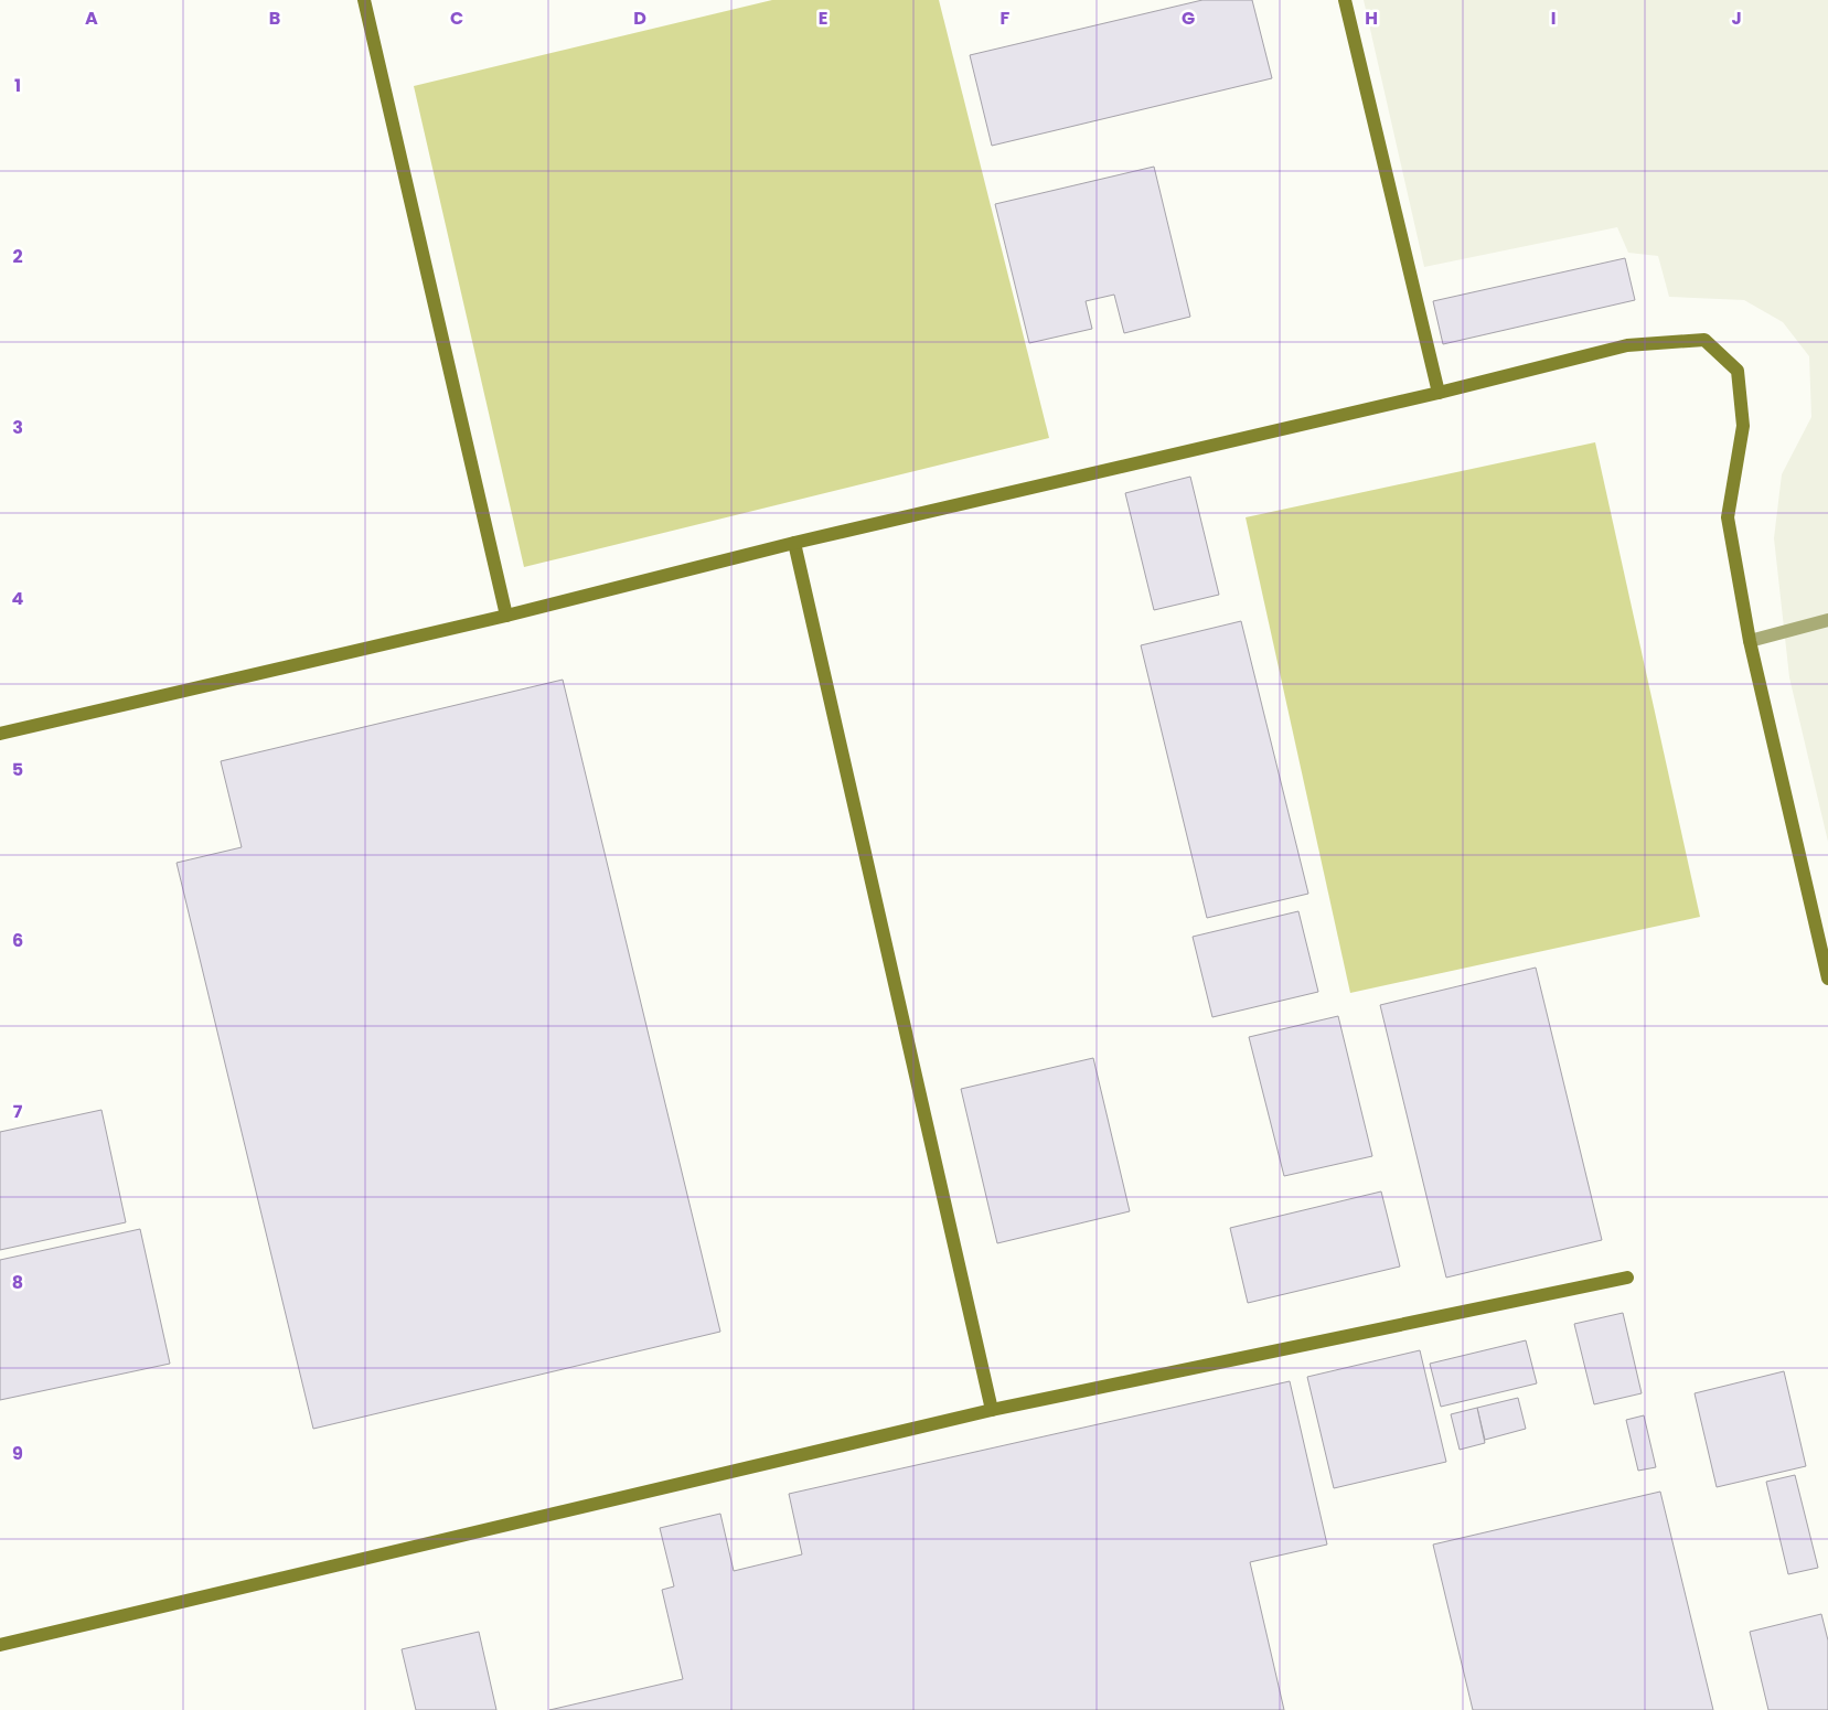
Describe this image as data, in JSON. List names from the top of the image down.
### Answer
{
  "grid": {
    "columns": [
      "A",
      "B",
      "C",
      "D",
      "E",
      "F",
      "G",
      "H",
      "I",
      "J"
    ],
    "rows": [
      "1",
      "2",
      "3",
      "4",
      "5",
      "6",
      "7",
      "8",
      "9"
    ]
  }
}
